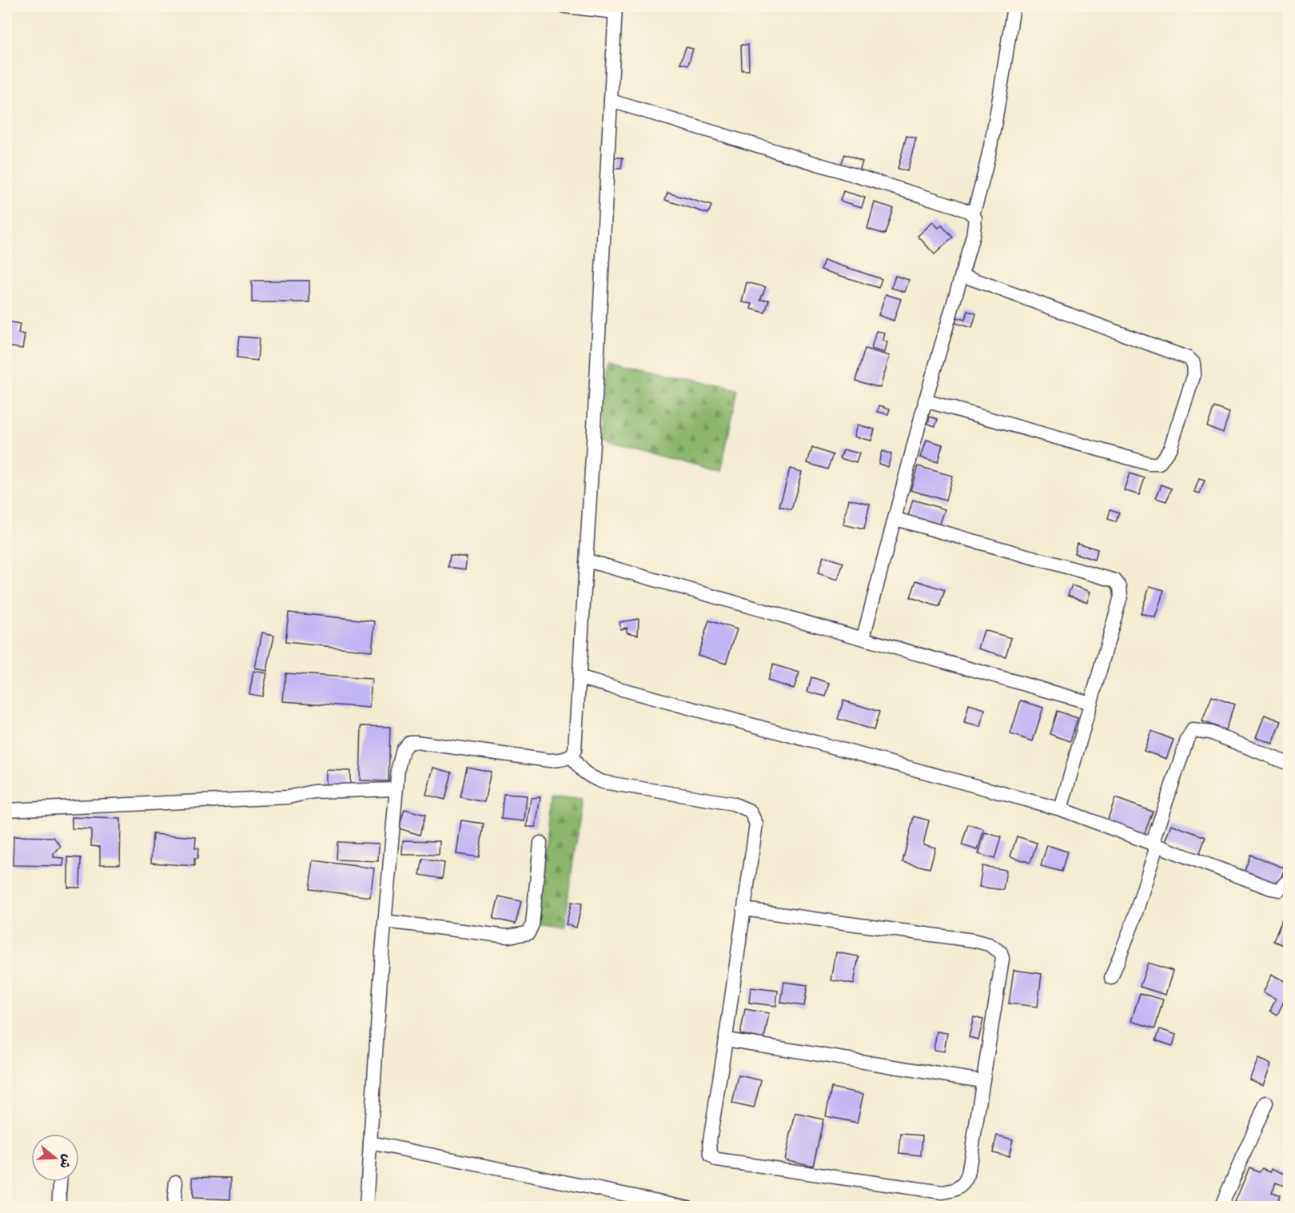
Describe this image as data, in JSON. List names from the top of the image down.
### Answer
{
  "north": "right"
}
